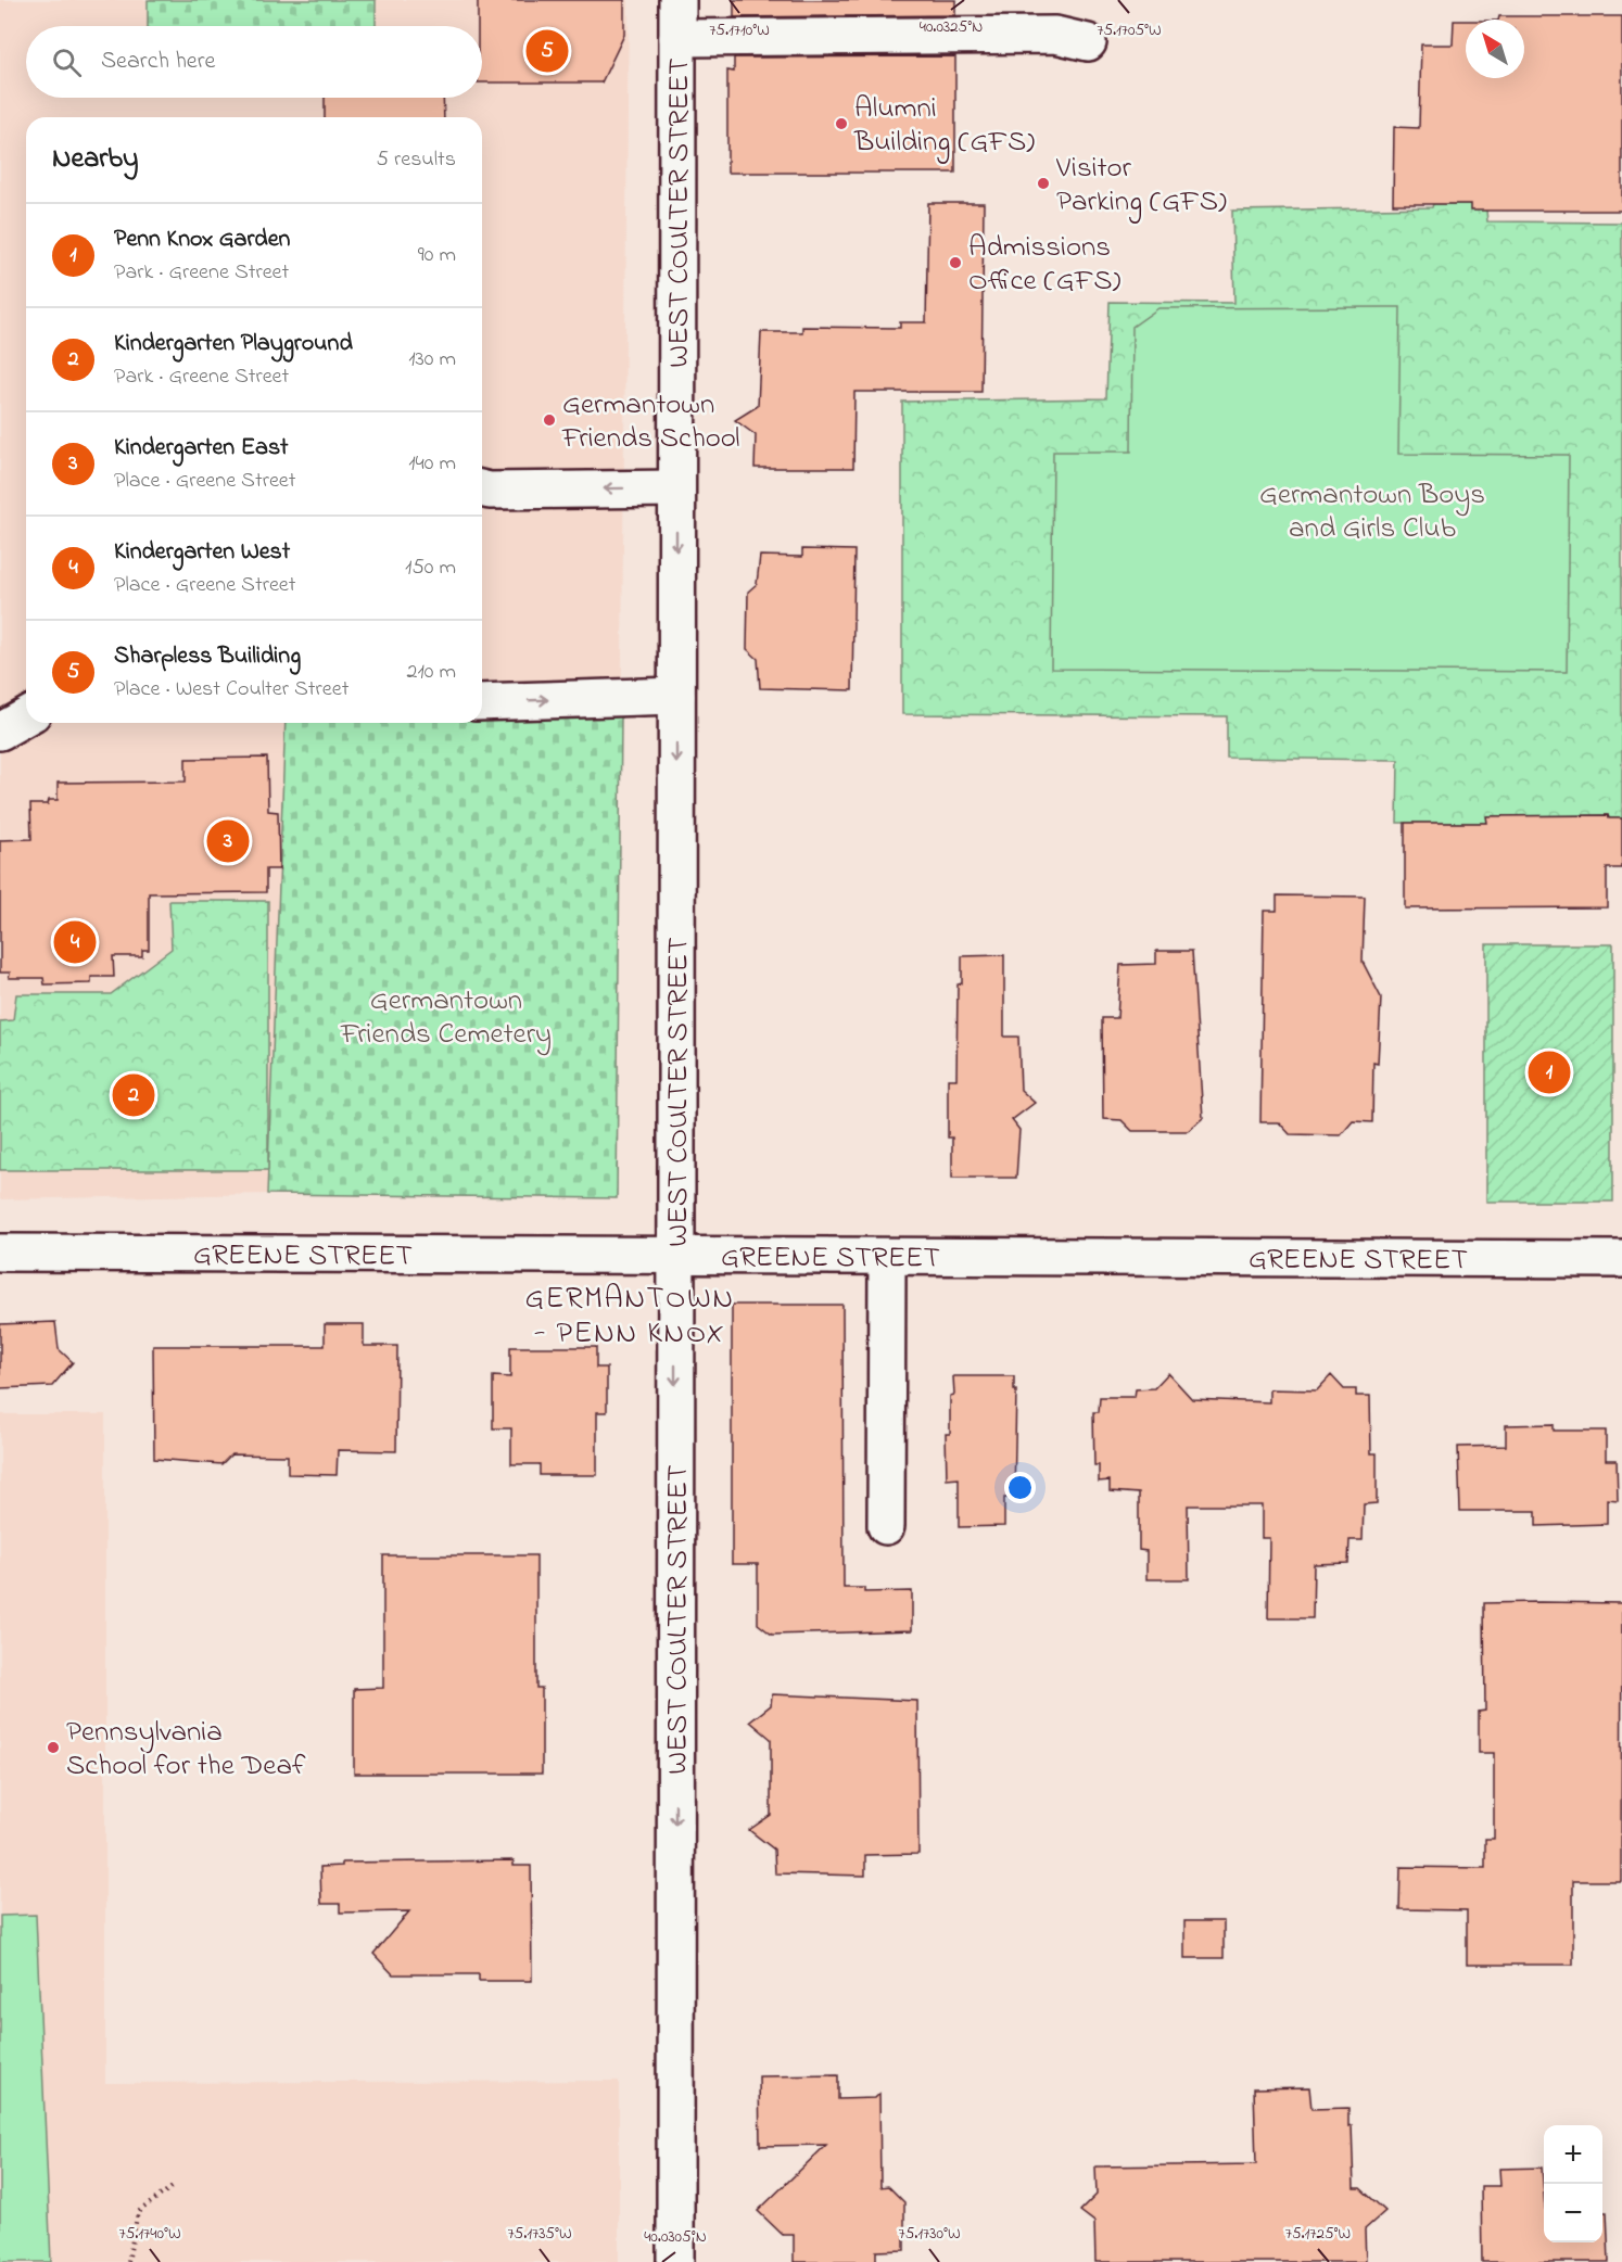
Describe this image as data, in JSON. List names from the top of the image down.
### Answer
{
  "streets": {
    "street": ["WEST COULTER STREET", "GREENE STREET"]
  },
  "crossings": [
    ["WEST COULTER STREET", "GREENE STREET"]
  ],
  "one_way": ["WEST COULTER STREET"],
  "districts": ["GERMANTOWN - PENN KNOX"],
  "parks": ["Germantown Boys and Girls Club", "Germantown Friends Cemetery"],
  "places": [
    "Alumni Building (GFS)",
    "Visitor Parking (GFS)",
    "Admissions Office (GFS)",
    "Germantown Friends School",
    "Pennsylvania School for the Deaf"
  ],
  "north": "top left",
  "page": {
    "search": "Search here",
    "pins": [
      "5",
      "3",
      "4",
      "1",
      "2"
    ],
    "heading": ["Nearby", "5 results"],
    "list": [
      {
        "mark": "1",
        "name": "Penn Knox Garden",
        "note": "Park · Greene Street",
        "value": "90 m"
      },
      {
        "mark": "2",
        "name": "Kindergarten Playground",
        "note": "Park · Greene Street",
        "value": "130 m"
      },
      {
        "mark": "3",
        "name": "Kindergarten East",
        "note": "Place · Greene Street",
        "value": "140 m"
      },
      {
        "mark": "4",
        "name": "Kindergarten West",
        "note": "Place · Greene Street",
        "value": "150 m"
      },
      {
        "mark": "5",
        "name": "Sharpless Builiding",
        "note": "Place · West Coulter Street",
        "value": "210 m"
      }
    ],
    "map_buttons": ["+", "−"]
  },
  "coordinates": [
    "40.0325°N",
    "75.1710°W",
    "75.1705°W",
    "75.1740°W",
    "75.1735°W",
    "75.1730°W",
    "75.1725°W",
    "40.0305°N"
  ]
}
